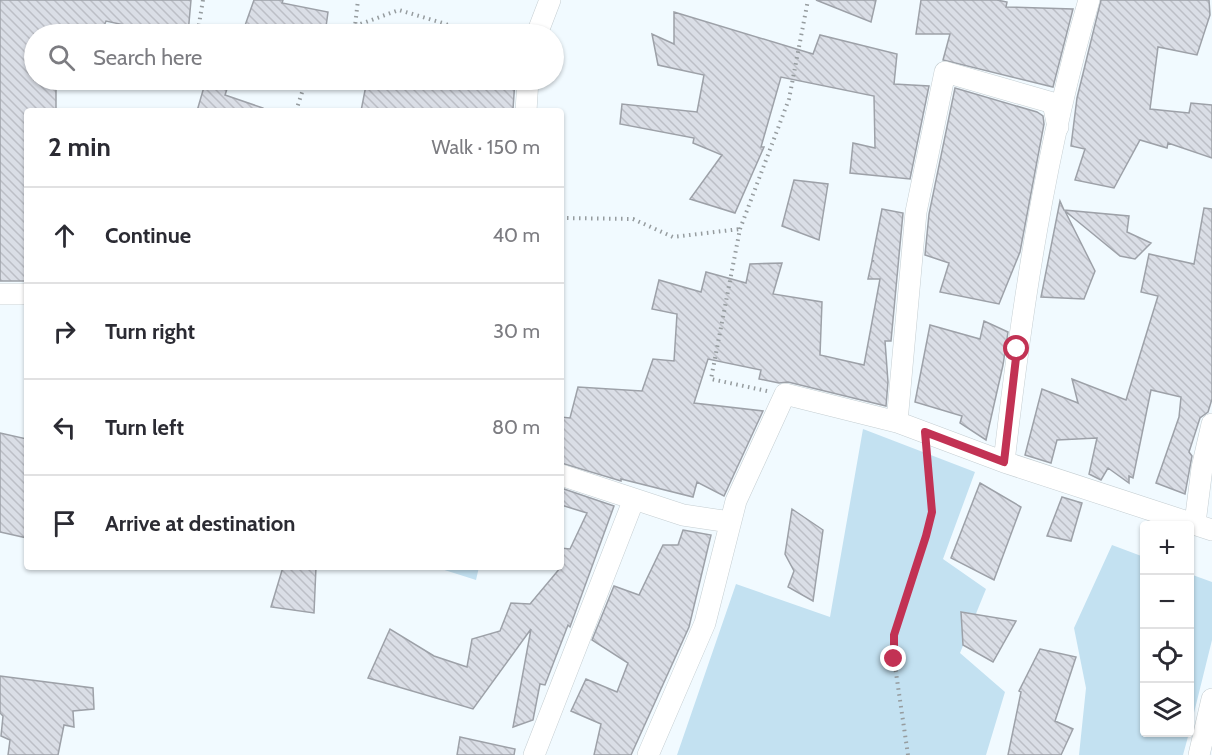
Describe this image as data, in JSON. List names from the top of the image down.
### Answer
{
  "page": {
    "search": "Search here",
    "heading": ["2 min", "Walk · 150 m"],
    "list": [
      ["Continue", "40 m"],
      ["Turn right", "30 m"],
      ["Turn left", "80 m"],
      "Arrive at destination"
    ],
    "map_buttons": ["+", "−"]
  }
}
